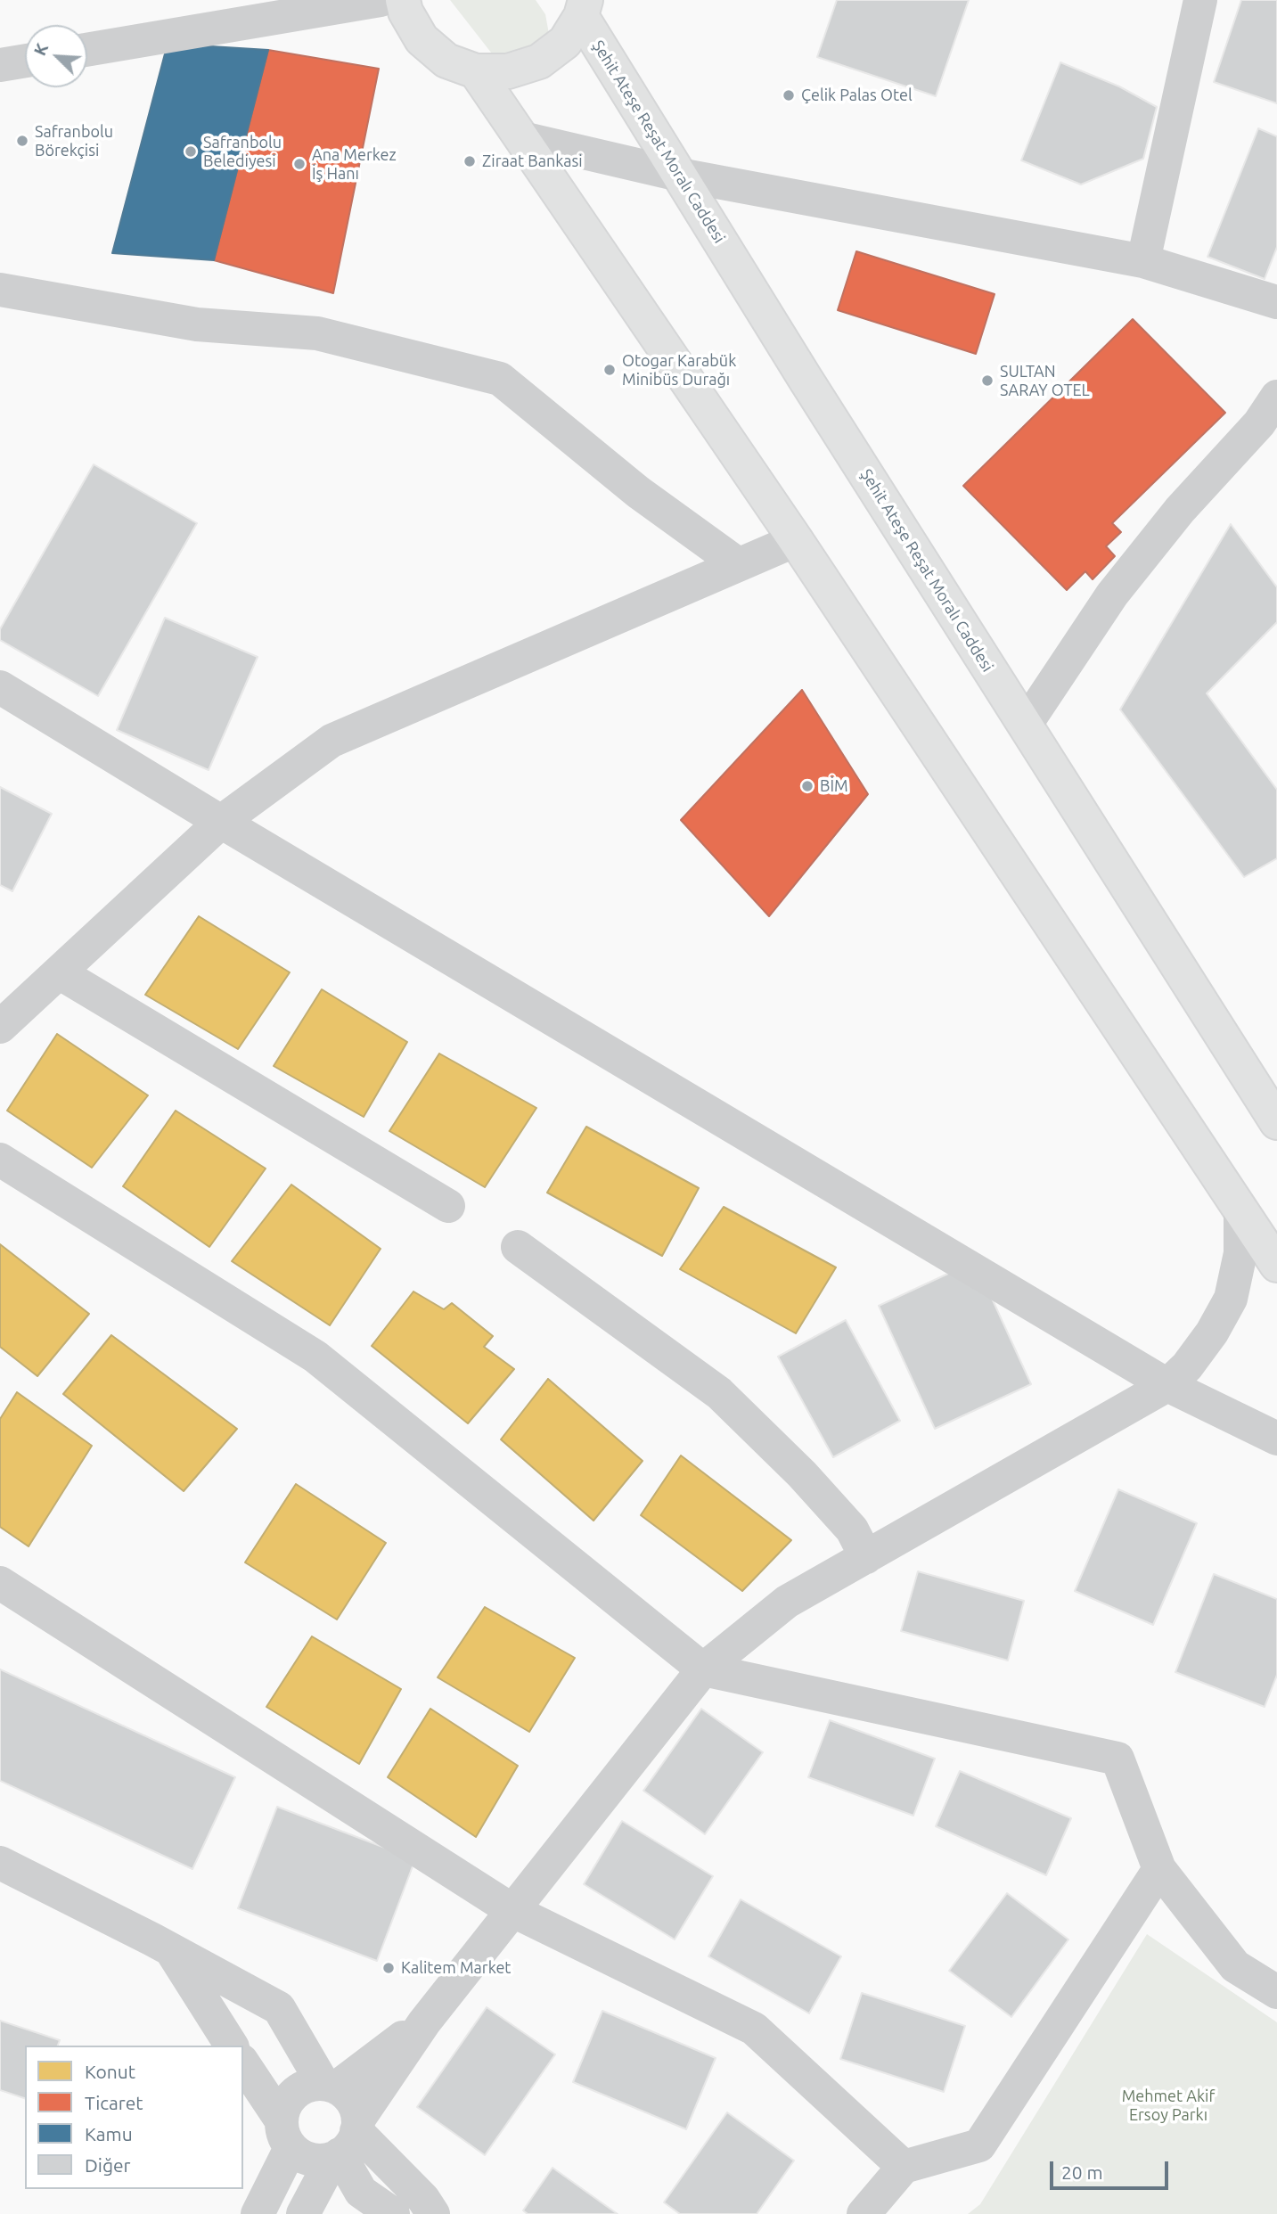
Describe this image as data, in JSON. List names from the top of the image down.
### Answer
{
  "streets": {
    "main road": ["Şehit Ateşe Reşat Moralı Caddesi"]
  },
  "parks": ["Mehmet Akif Ersoy Parkı"],
  "places": [
    "Çelik Palas Otel",
    "Safranbolu Börekçisi",
    "Safranbolu Belediyesi",
    "Ziraat Bankasi",
    "Ana Merkez İş Hanı",
    "Otogar Karabük Minibüs Durağı",
    "SULTAN SARAY OTEL",
    "BİM",
    "Kalitem Market"
  ],
  "legend": [
    "Konut",
    "Ticaret",
    "Kamu",
    "Diğer"
  ],
  "scale_bar": "20 m",
  "north": "top left"
}
